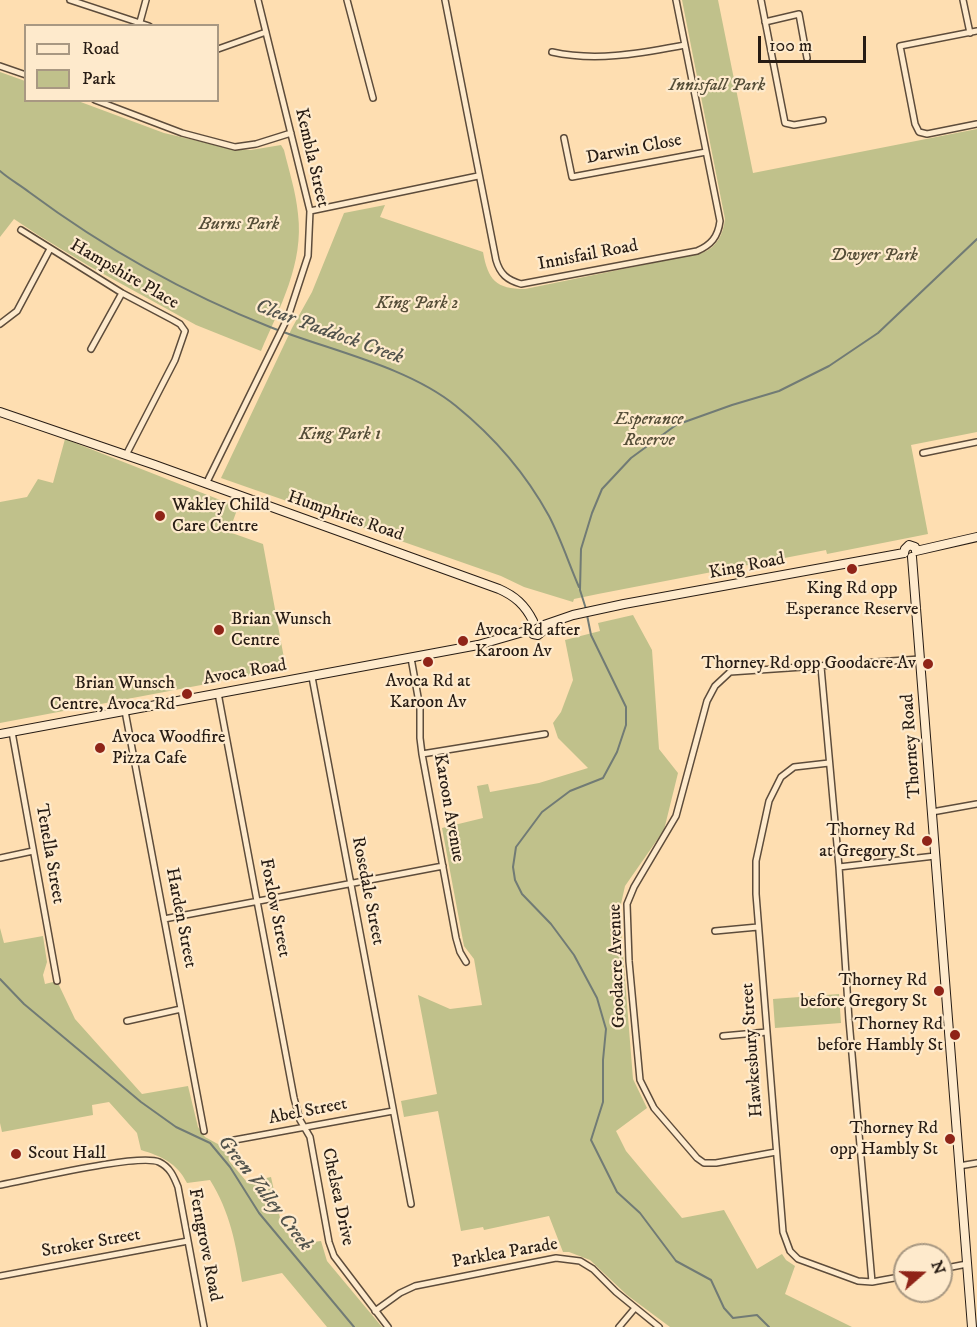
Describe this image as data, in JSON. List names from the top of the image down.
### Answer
{
  "streets": {
    "street": [
      "Darwin Close",
      "Kembla Street",
      "Innisfail Road",
      "Hampshire Place",
      "Humphries Road",
      "King Road",
      "Avoca Road",
      "Thorney Road",
      "Karoon Avenue",
      "Tenella Street",
      "Rosedale Street",
      "Foxlow Street",
      "Harden Street",
      "Goodacre Avenue",
      "Hawkesbury Street",
      "Abel Street",
      "Chelsea Drive",
      "Stroker Street",
      "Ferngrove Road",
      "Parklea Parade"
    ]
  },
  "crossings": [
    ["Darwin Close", "Innisfail Road"],
    ["Kembla Street", "Humphries Road"],
    ["Hampshire Place", "Humphries Road"],
    ["Humphries Road", "Avoca Road"],
    ["King Road", "Avoca Road"],
    ["King Road", "Thorney Road"],
    ["Avoca Road", "Karoon Avenue"],
    ["Avoca Road", "Tenella Street"],
    ["Avoca Road", "Rosedale Street"],
    ["Avoca Road", "Foxlow Street"],
    ["Avoca Road", "Harden Street"],
    ["Thorney Road", "Goodacre Avenue"],
    ["Rosedale Street", "Abel Street"],
    ["Foxlow Street", "Abel Street"],
    ["Foxlow Street", "Chelsea Drive"],
    ["Goodacre Avenue", "Hawkesbury Street"],
    ["Abel Street", "Chelsea Drive"],
    ["Chelsea Drive", "Parklea Parade"],
    ["Stroker Street", "Ferngrove Road"]
  ],
  "water": ["Clear Paddock Creek", "Green Valley Creek"],
  "parks": [
    "Innisfall Park",
    "Burns Park",
    "Dwyer Park",
    "King Park 2",
    "Esperance Reserve",
    "King Park 1"
  ],
  "places": [
    "Wakley Child Care Centre",
    "King Rd opp Esperance Reserve",
    "Brian Wunsch Centre",
    "Avoca Rd after Karoon Av",
    "Avoca Rd at Karoon Av",
    "Thorney Rd opp Goodacre Av",
    "Brian Wunsch Centre, Avoca Rd",
    "Avoca Woodfire Pizza Cafe",
    "Thorney Rd at Gregory St",
    "Thorney Rd before Gregory St",
    "Thorney Rd before Hambly St",
    "Thorney Rd opp Hambly St",
    "Scout Hall"
  ],
  "legend": ["Road", "Park"],
  "scale_bar": "100 m",
  "north": "right"
}
